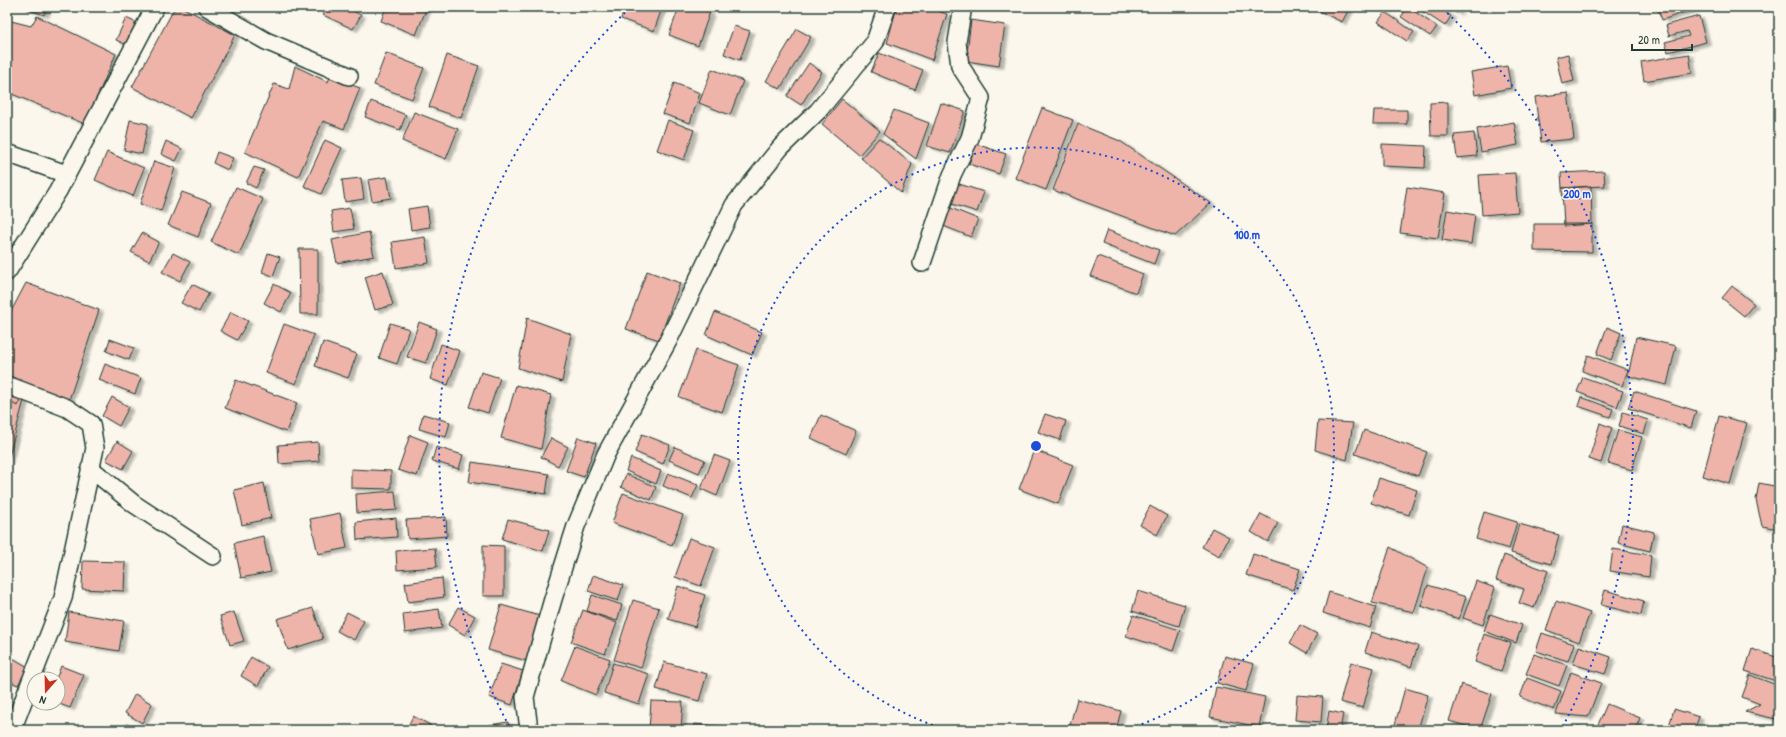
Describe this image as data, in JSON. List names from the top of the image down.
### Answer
{
  "scale_bar": "20 m",
  "north": "bottom",
  "rings": ["200 m", "100 m"]
}
